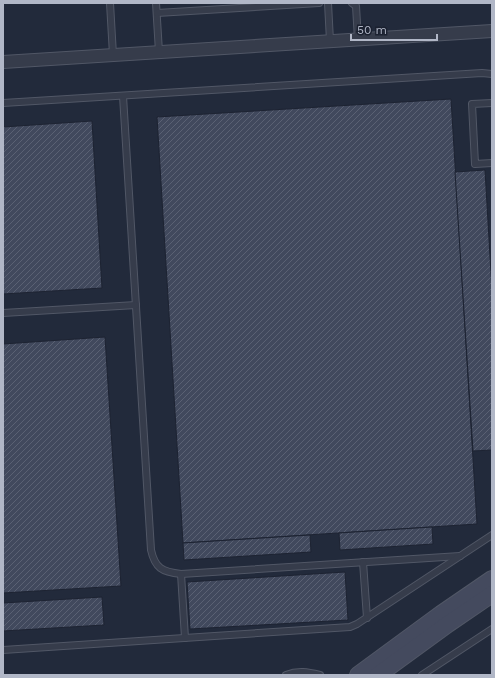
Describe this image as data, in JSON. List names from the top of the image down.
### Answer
{
  "scale_bar": "50 m"
}
